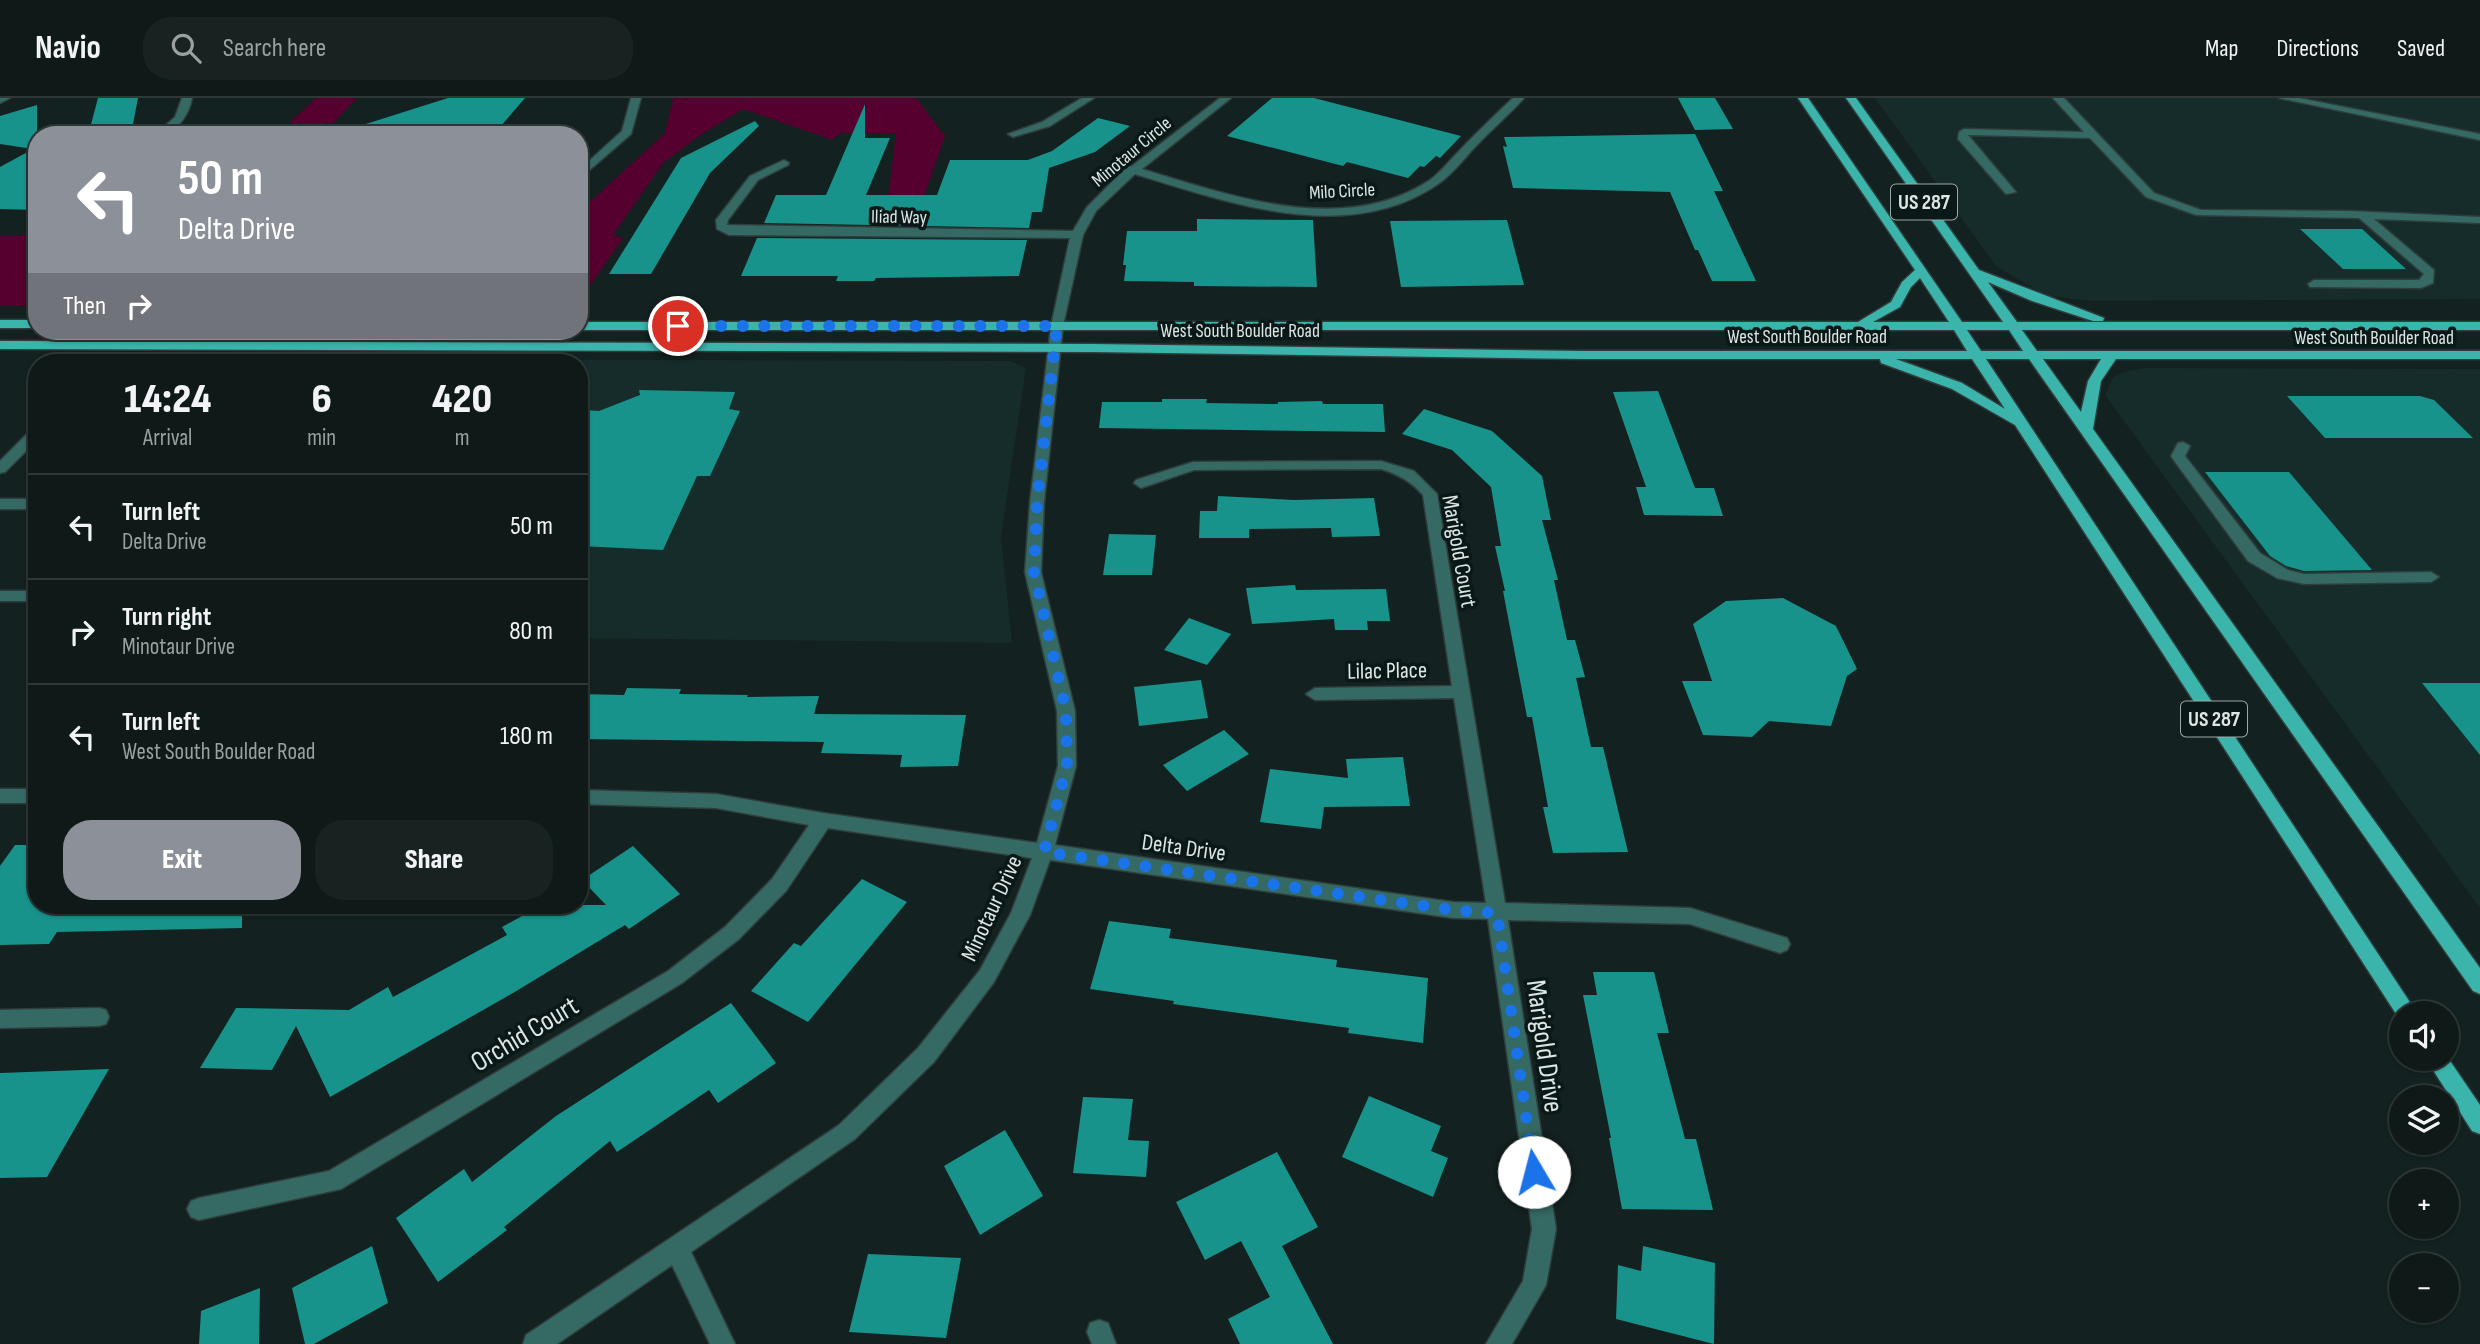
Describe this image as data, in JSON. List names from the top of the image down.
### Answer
{
  "streets": {
    "main road": ["US 287", "West South Boulder Road"],
    "street": [
      "Minotaur Circle",
      "Milo Circle",
      "Iliad Way",
      "Marigold Court",
      "Lilac Place",
      "Delta Drive",
      "Minotaur Drive",
      "Orchid Court",
      "Marigold Drive"
    ]
  },
  "crossings": [
    ["Minotaur Circle", "Milo Circle"],
    ["Minotaur Circle", "Iliad Way"],
    ["Minotaur Circle", "West South Boulder Road"],
    ["Minotaur Circle", "Minotaur Drive"],
    ["US 287", "West South Boulder Road"],
    ["West South Boulder Road", "Minotaur Drive"],
    ["Marigold Court", "Lilac Place"],
    ["Marigold Court", "Delta Drive"],
    ["Marigold Court", "Marigold Drive"],
    ["Delta Drive", "Minotaur Drive"],
    ["Delta Drive", "Orchid Court"],
    ["Delta Drive", "Marigold Drive"]
  ],
  "page": {
    "header": "Navio",
    "search": "Search here",
    "nav": ["Map", "Directions", "Saved"],
    "turn": ["50 m", "Delta Drive"],
    "then": "Then",
    "eta": [
      "14:24",
      "Arrival",
      "6",
      "min",
      "420",
      "m"
    ],
    "list": [
      {
        "name": "Turn left",
        "note": "Delta Drive",
        "value": "50 m"
      },
      {
        "name": "Turn right",
        "note": "Minotaur Drive",
        "value": "80 m"
      },
      {
        "name": "Turn left",
        "note": "West South Boulder Road",
        "value": "180 m"
      }
    ],
    "buttons": ["Exit", "Share"],
    "map_buttons": ["+", "−"]
  }
}
